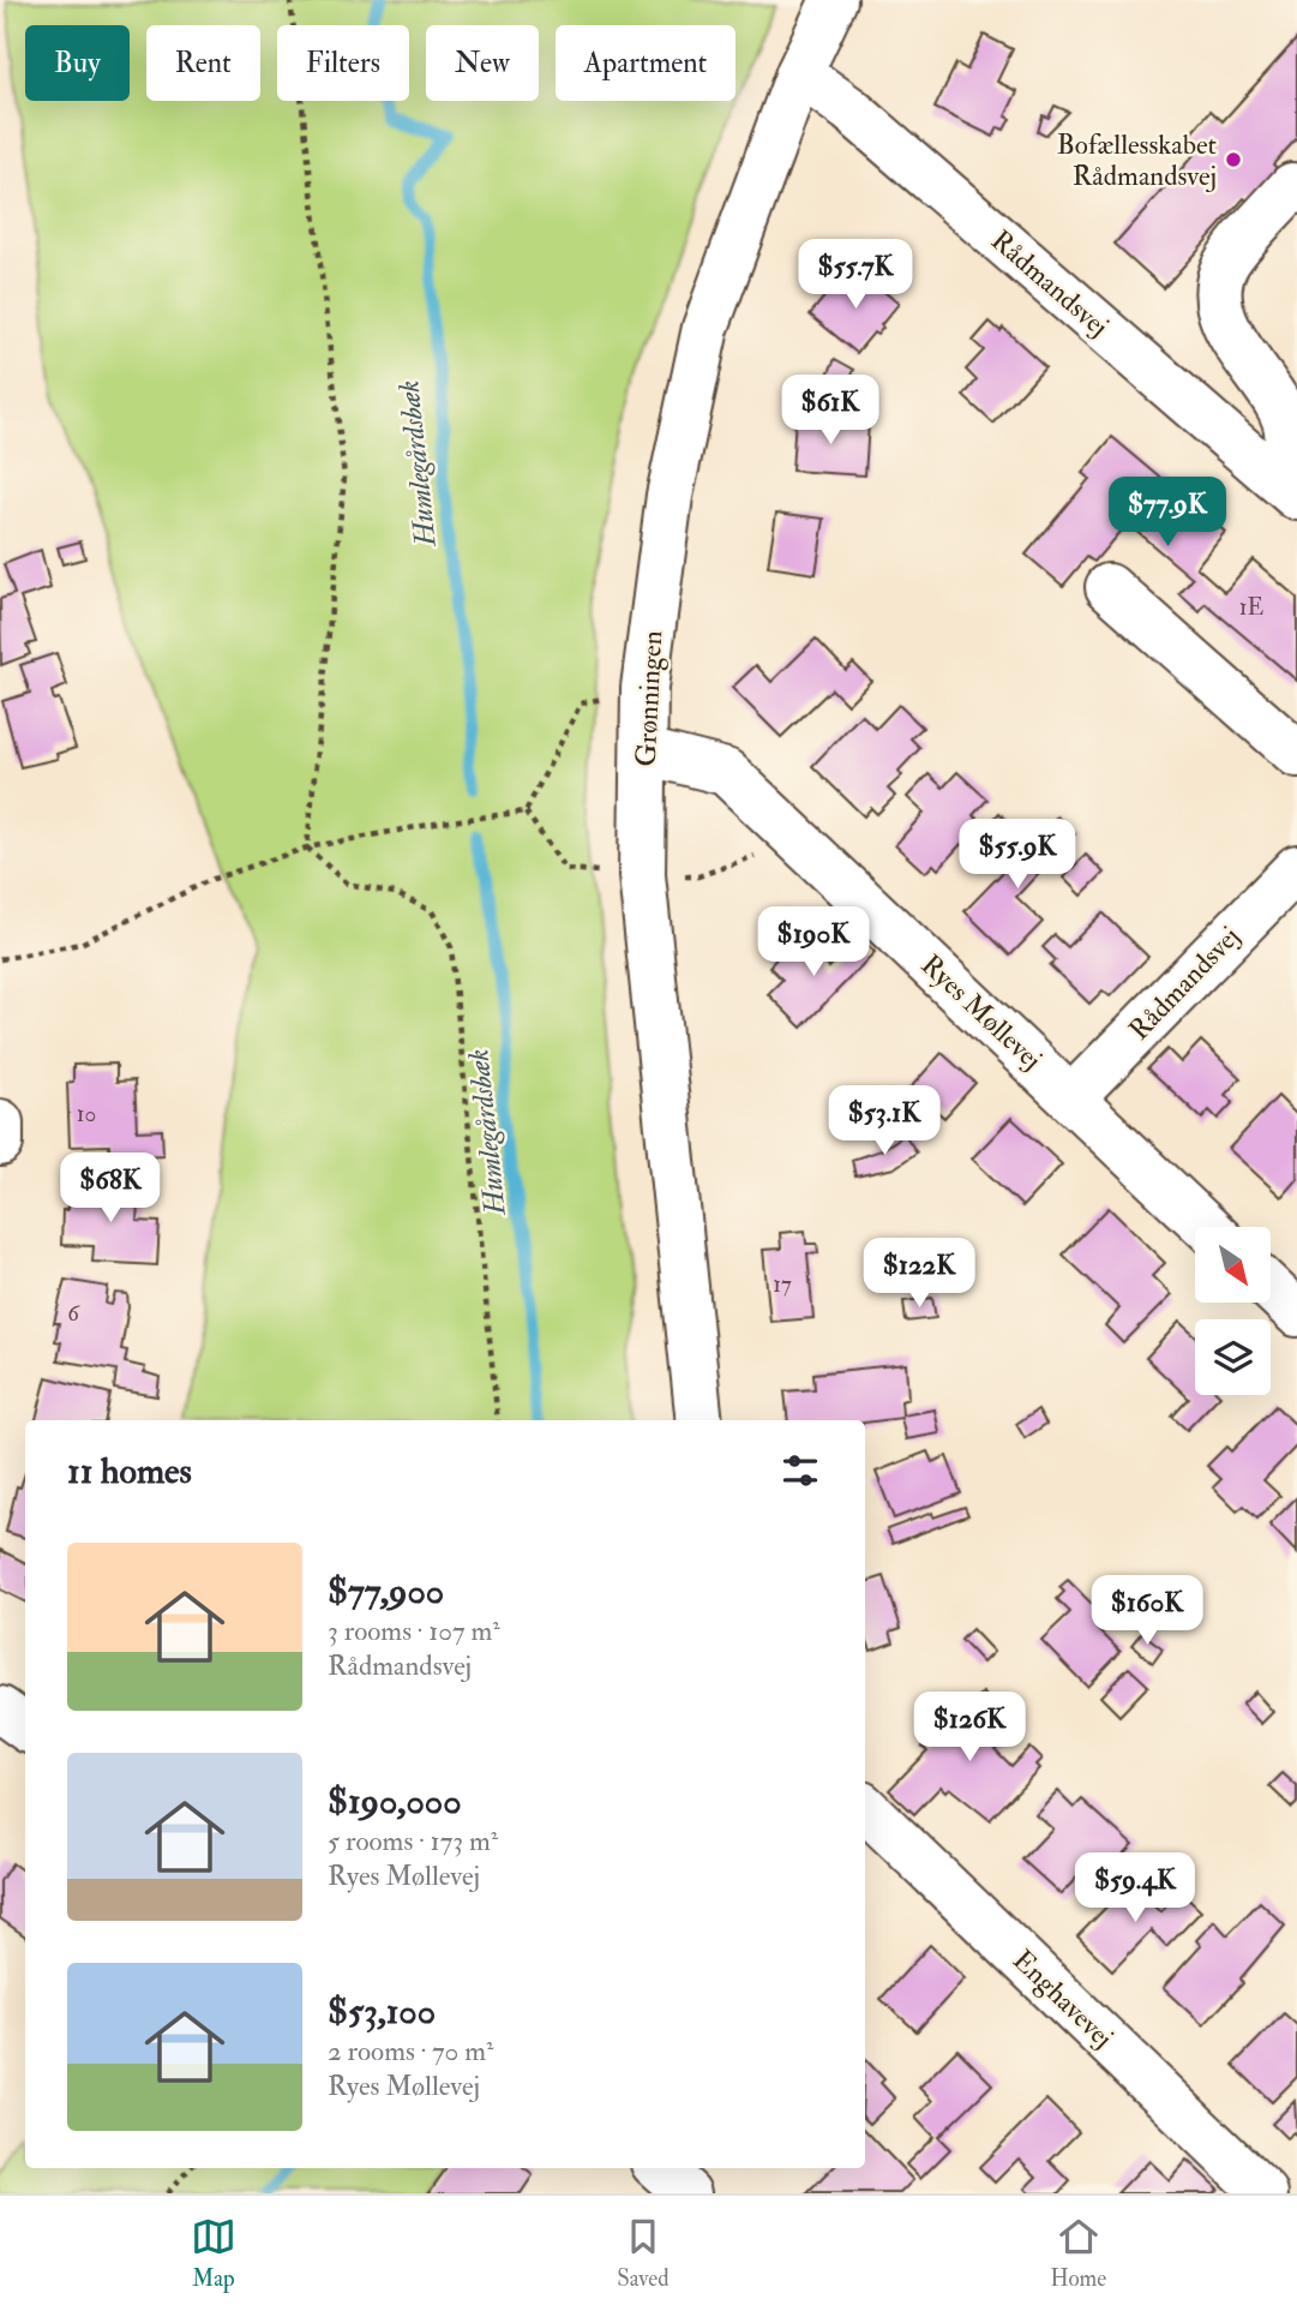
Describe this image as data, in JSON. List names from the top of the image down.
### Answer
{
  "streets": {
    "street": [
      "Rådmandsvej",
      "Grønningen",
      "Ryes Møllevej",
      "Enghavevej"
    ]
  },
  "crossings": [
    ["Rådmandsvej", "Grønningen"],
    ["Rådmandsvej", "Ryes Møllevej"],
    ["Grønningen", "Ryes Møllevej"]
  ],
  "water": ["Humlegårdsbæk"],
  "places": ["Bofællesskabet Rådmandsvej"],
  "house_numbers": [
    "1E",
    "10",
    "17",
    "6"
  ],
  "north": "bottom right",
  "page": {
    "chip": [
      "Buy",
      "Rent",
      "Filters",
      "New",
      "Apartment"
    ],
    "price": [
      "$55.7K",
      "$61K",
      "$77.9K",
      "$55.9K",
      "$190K",
      "$53.1K",
      "$68K",
      "$122K",
      "$160K",
      "$126K",
      "$59.4K"
    ],
    "heading": "11 homes",
    "list": [
      {
        "name": "$77,900",
        "note": "3 rooms · 107 m² · Rådmandsvej"
      },
      {
        "name": "$190,000",
        "note": "5 rooms · 173 m² · Ryes Møllevej"
      },
      {
        "name": "$53,100",
        "note": "2 rooms · 70 m² · Ryes Møllevej"
      }
    ],
    "tabs": ["Map", "Saved", "Home"]
  }
}
